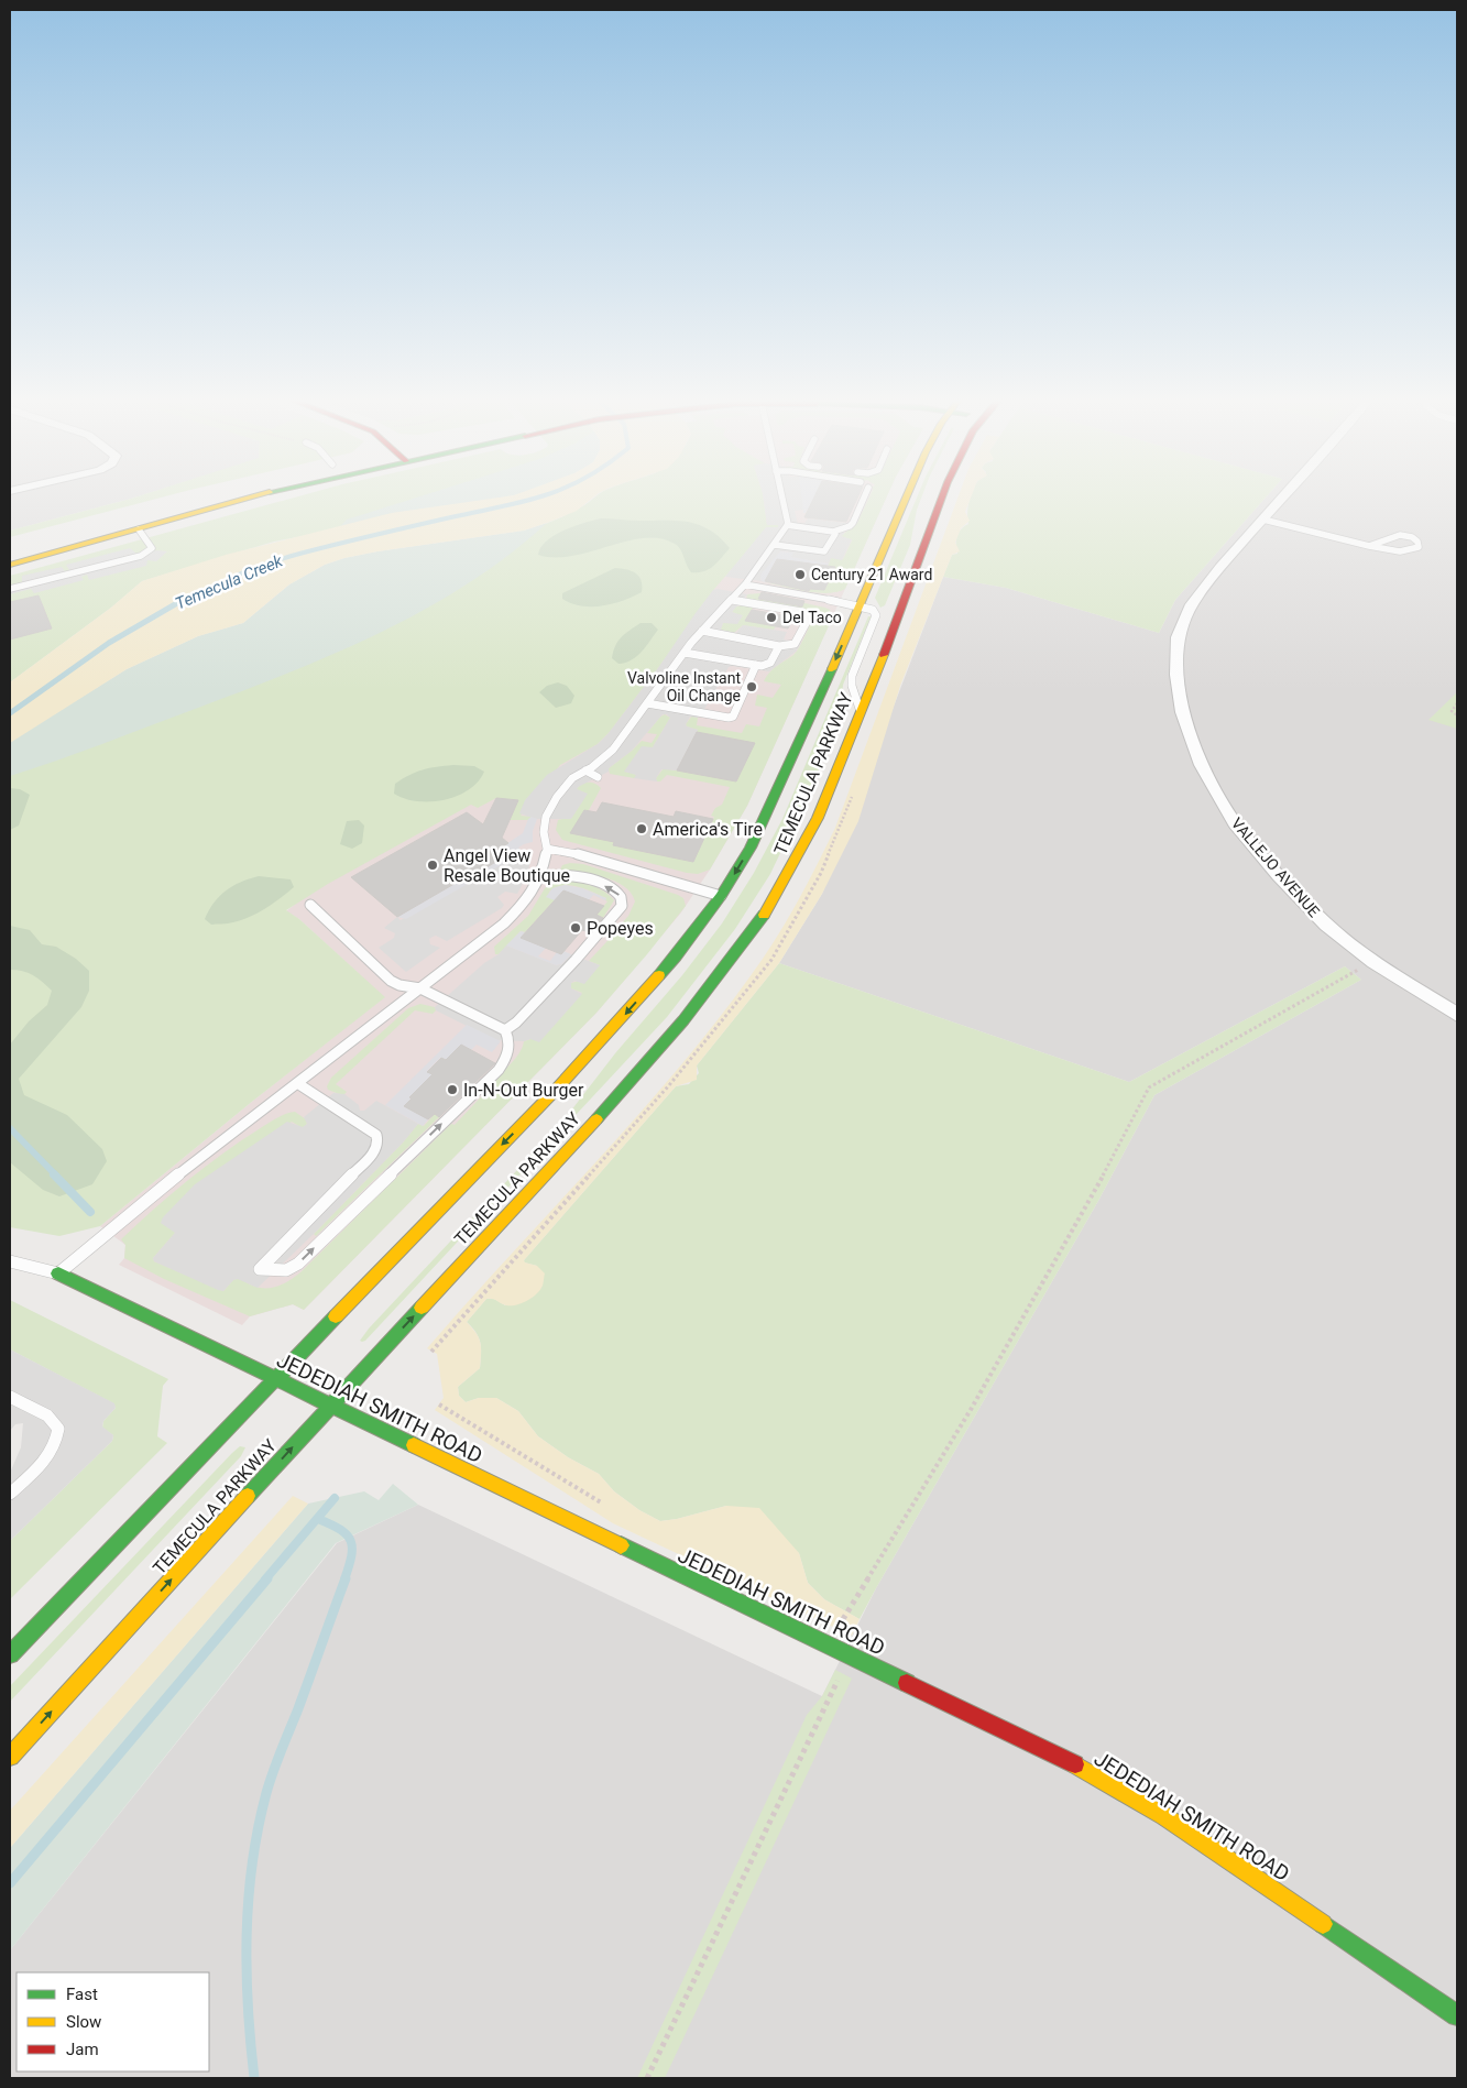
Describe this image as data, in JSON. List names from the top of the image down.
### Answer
{
  "streets": {
    "main road": ["TEMECULA PARKWAY", "JEDEDIAH SMITH ROAD"],
    "street": ["VALLEJO AVENUE"]
  },
  "crossings": [
    ["TEMECULA PARKWAY", "JEDEDIAH SMITH ROAD"]
  ],
  "water": ["Temecula Creek"],
  "places": [
    "Century 21 Award",
    "Del Taco",
    "Valvoline Instant Oil Change",
    "America's Tire",
    "Angel View Resale Boutique",
    "Popeyes",
    "In-N-Out Burger"
  ],
  "legend": ["Fast", "Slow", "Jam"]
}
